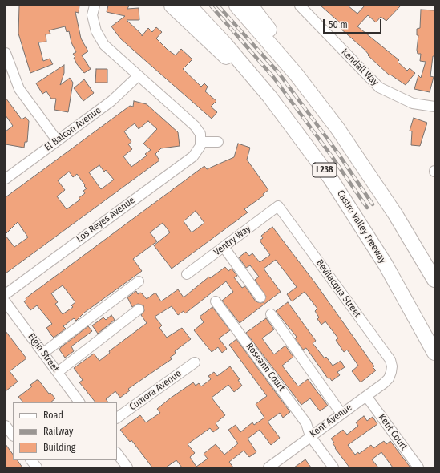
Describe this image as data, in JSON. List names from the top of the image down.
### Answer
{
  "streets": {
    "highway": ["I 238", "Castro Valley Freeway"],
    "street": [
      "Kendall Way",
      "El Balcon Avenue",
      "Los Reyes Avenue",
      "Ventry Way",
      "Bevilacqua Street",
      "Elgin Street",
      "Roseann Court",
      "Cumora Avenue",
      "Kent Avenue",
      "Kent Court"
    ]
  },
  "crossings": [
    ["Ventry Way", "Bevilacqua Street"],
    ["Bevilacqua Street", "Kent Avenue"],
    ["Roseann Court", "Kent Avenue"],
    ["Kent Avenue", "Kent Court"]
  ],
  "legend": ["Road", "Railway", "Building"],
  "scale_bar": "50 m"
}
